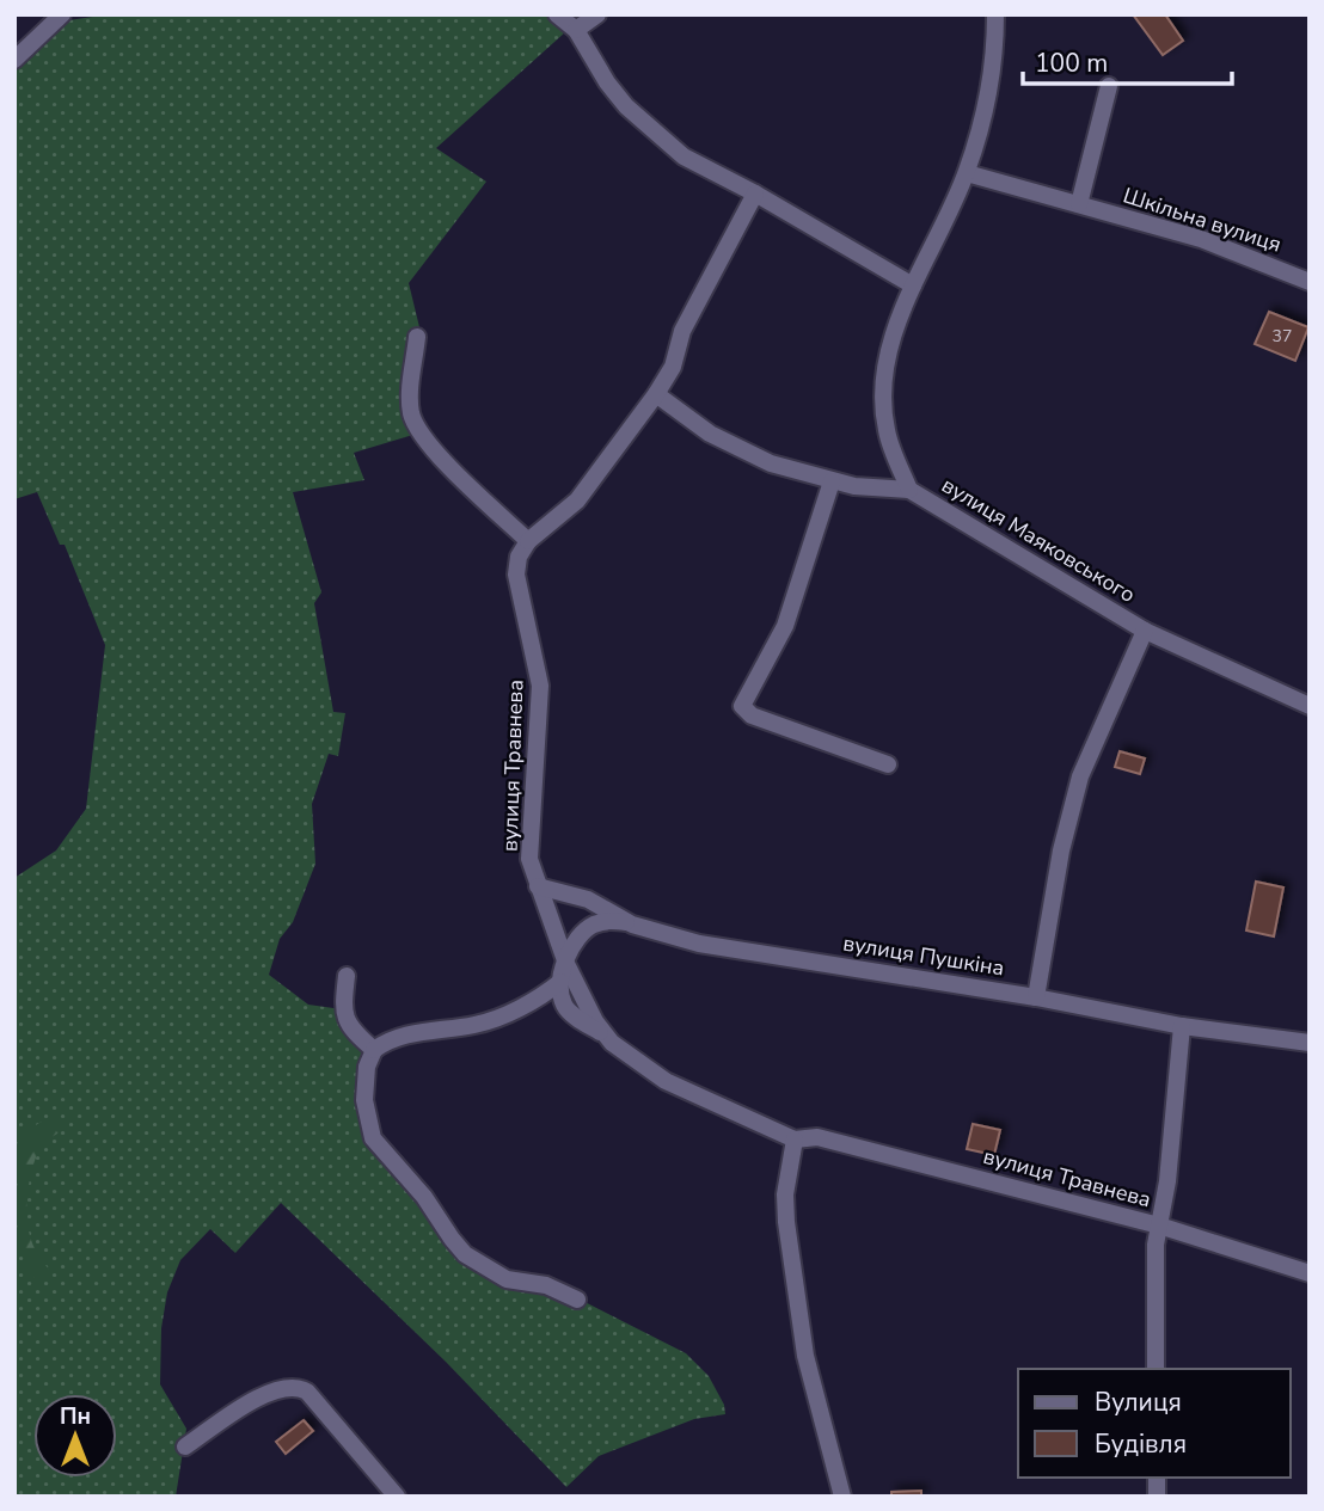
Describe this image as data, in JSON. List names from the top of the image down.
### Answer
{
  "streets": {
    "street": [
      "Шкільна вулиця",
      "вулиця Маяковського",
      "вулиця Травнева",
      "вулиця Пушкіна"
    ]
  },
  "crossings": [
    ["Шкільна вулиця", "вулиця Маяковського"],
    ["вулиця Маяковського", "вулиця Пушкіна"],
    ["вулиця Травнева", "вулиця Пушкіна"]
  ],
  "house_numbers": ["37"],
  "legend": ["Вулиця", "Будівля"],
  "scale_bar": "100 m",
  "north": "top"
}
